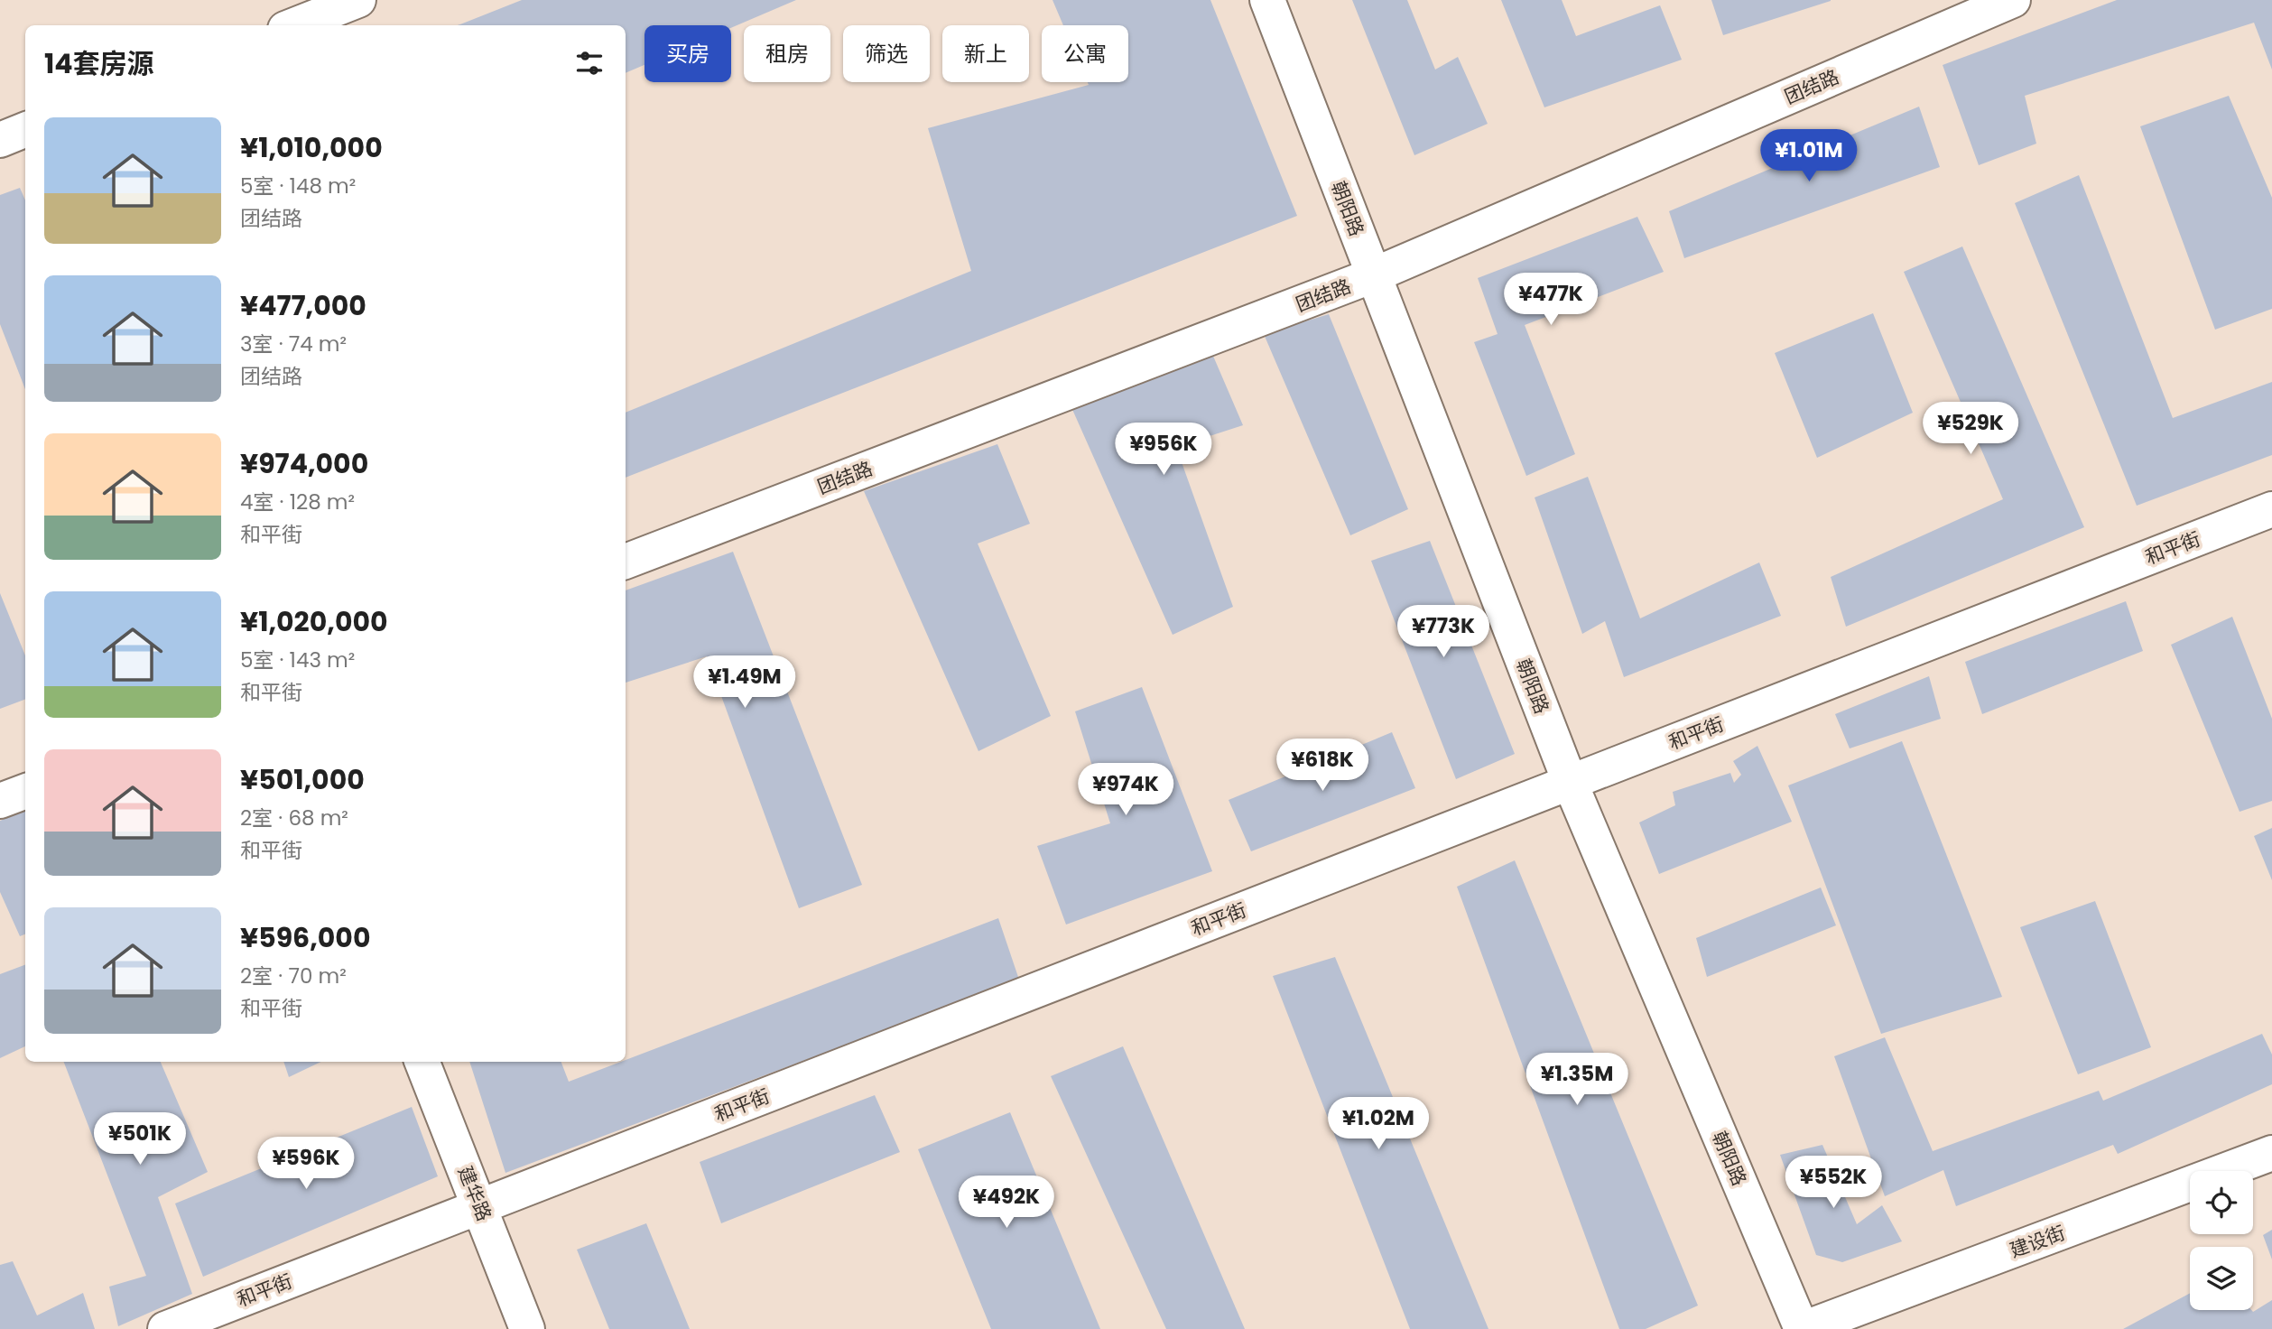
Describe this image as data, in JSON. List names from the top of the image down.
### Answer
{
  "streets": {
    "street": [
      "团结路",
      "朝阳路",
      "和平街",
      "建华路",
      "建设街"
    ]
  },
  "crossings": [
    ["团结路", "朝阳路"],
    ["朝阳路", "和平街"],
    ["朝阳路", "建设街"],
    ["和平街", "建华路"]
  ],
  "page": {
    "chip": [
      "买房",
      "租房",
      "筛选",
      "新上",
      "公寓"
    ],
    "heading": "14套房源",
    "list": [
      {
        "name": "¥1,010,000",
        "note": "5室 · 148 m² · 团结路"
      },
      {
        "name": "¥477,000",
        "note": "3室 · 74 m² · 团结路"
      },
      {
        "name": "¥974,000",
        "note": "4室 · 128 m² · 和平街"
      },
      {
        "name": "¥1,020,000",
        "note": "5室 · 143 m² · 和平街"
      },
      {
        "name": "¥501,000",
        "note": "2室 · 68 m² · 和平街"
      },
      {
        "name": "¥596,000",
        "note": "2室 · 70 m² · 和平街"
      }
    ],
    "price": [
      "¥1.01M",
      "¥477K",
      "¥529K",
      "¥956K",
      "¥773K",
      "¥1.49M",
      "¥618K",
      "¥974K",
      "¥1.35M",
      "¥1.02M",
      "¥501K",
      "¥596K",
      "¥552K",
      "¥492K"
    ]
  }
}
